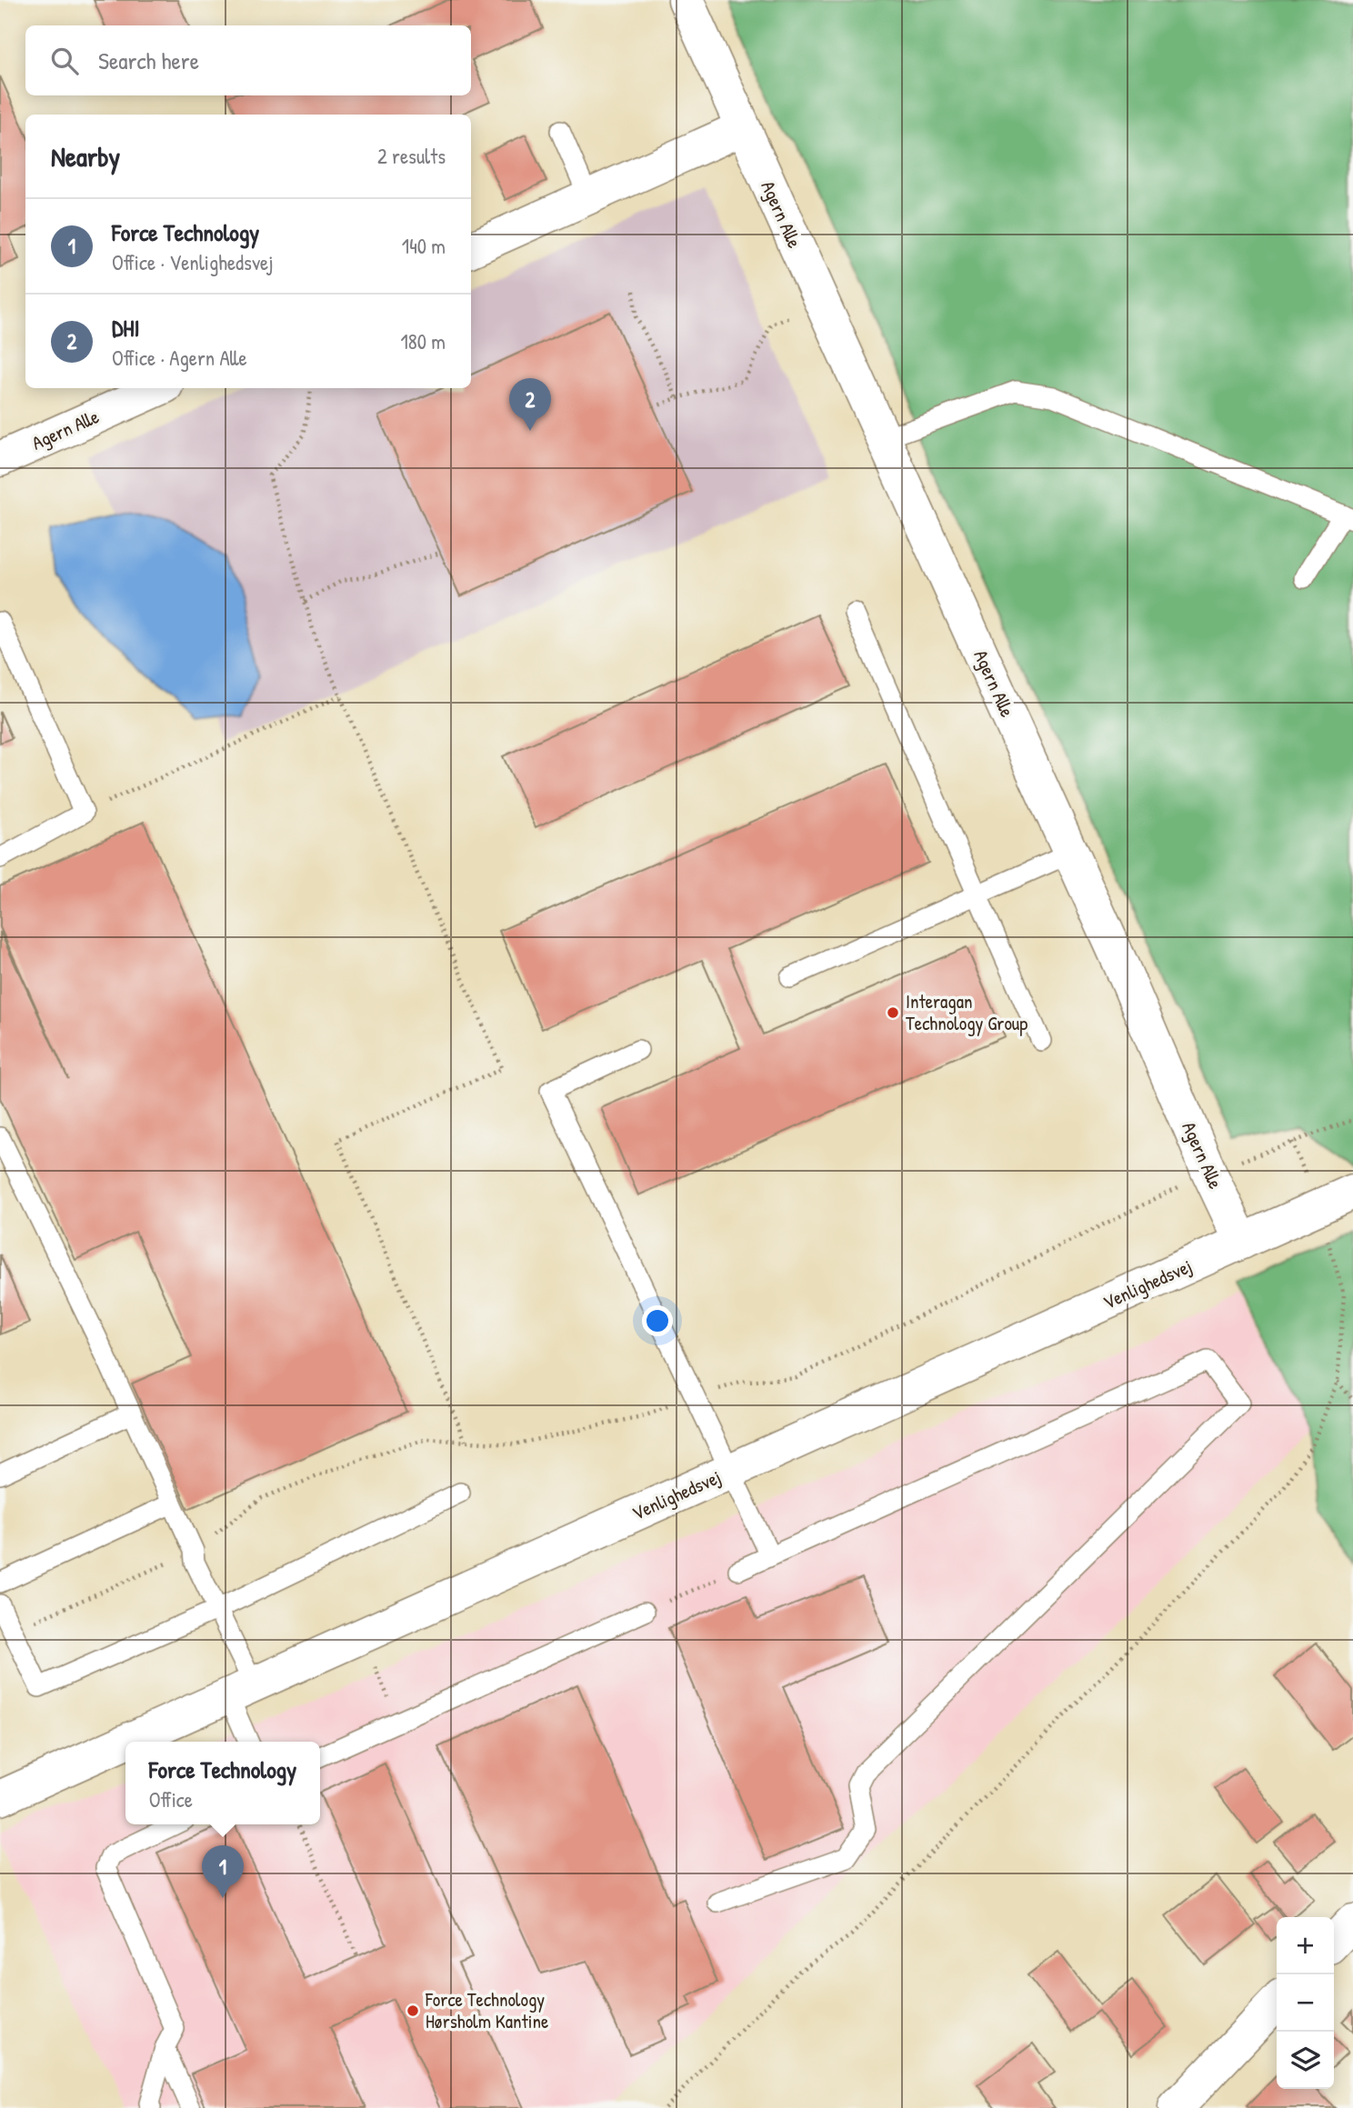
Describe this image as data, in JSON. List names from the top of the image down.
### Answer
{
  "streets": {
    "street": ["Agern Alle", "Venlighedsvej"]
  },
  "crossings": [
    ["Agern Alle", "Venlighedsvej"]
  ],
  "places": ["Interagan Technology Group", "Force Technology Hørsholm Kantine"],
  "page": {
    "search": "Search here",
    "heading": ["Nearby", "2 results"],
    "list": [
      {
        "mark": "1",
        "name": "Force Technology",
        "note": "Office · Venlighedsvej",
        "value": "140 m"
      },
      {
        "mark": "2",
        "name": "DHI",
        "note": "Office · Agern Alle",
        "value": "180 m"
      }
    ],
    "pins": ["2", "1"],
    "popup": ["Force Technology", "Office"],
    "map_buttons": ["+", "−"]
  }
}
